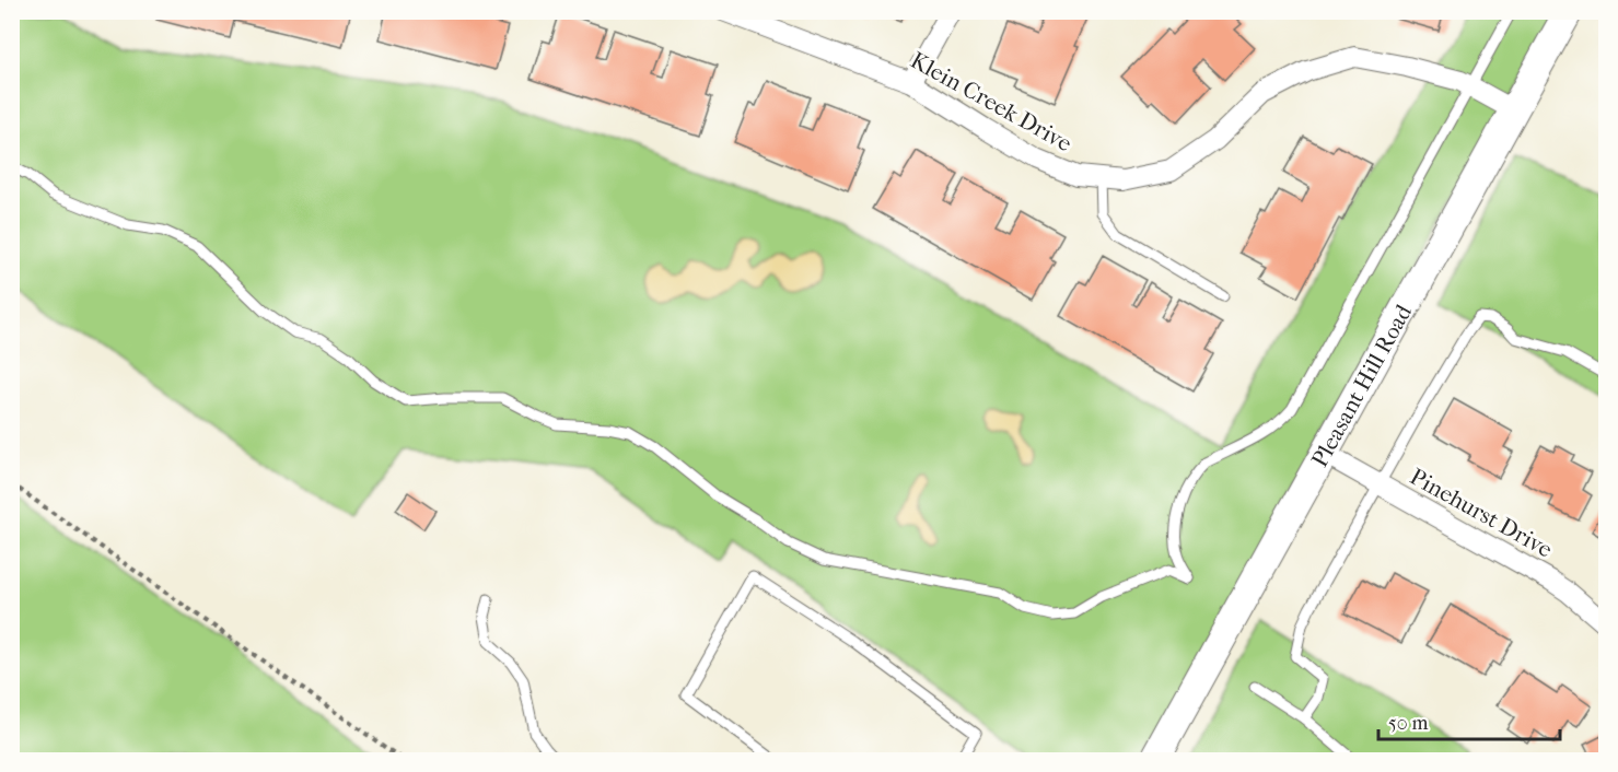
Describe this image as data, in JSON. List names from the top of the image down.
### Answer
{
  "streets": {
    "street": ["Klein Creek Drive", "Pleasant Hill Road", "Pinehurst Drive"]
  },
  "crossings": [
    ["Klein Creek Drive", "Pleasant Hill Road"],
    ["Pleasant Hill Road", "Pinehurst Drive"]
  ],
  "scale_bar": "50 m"
}
